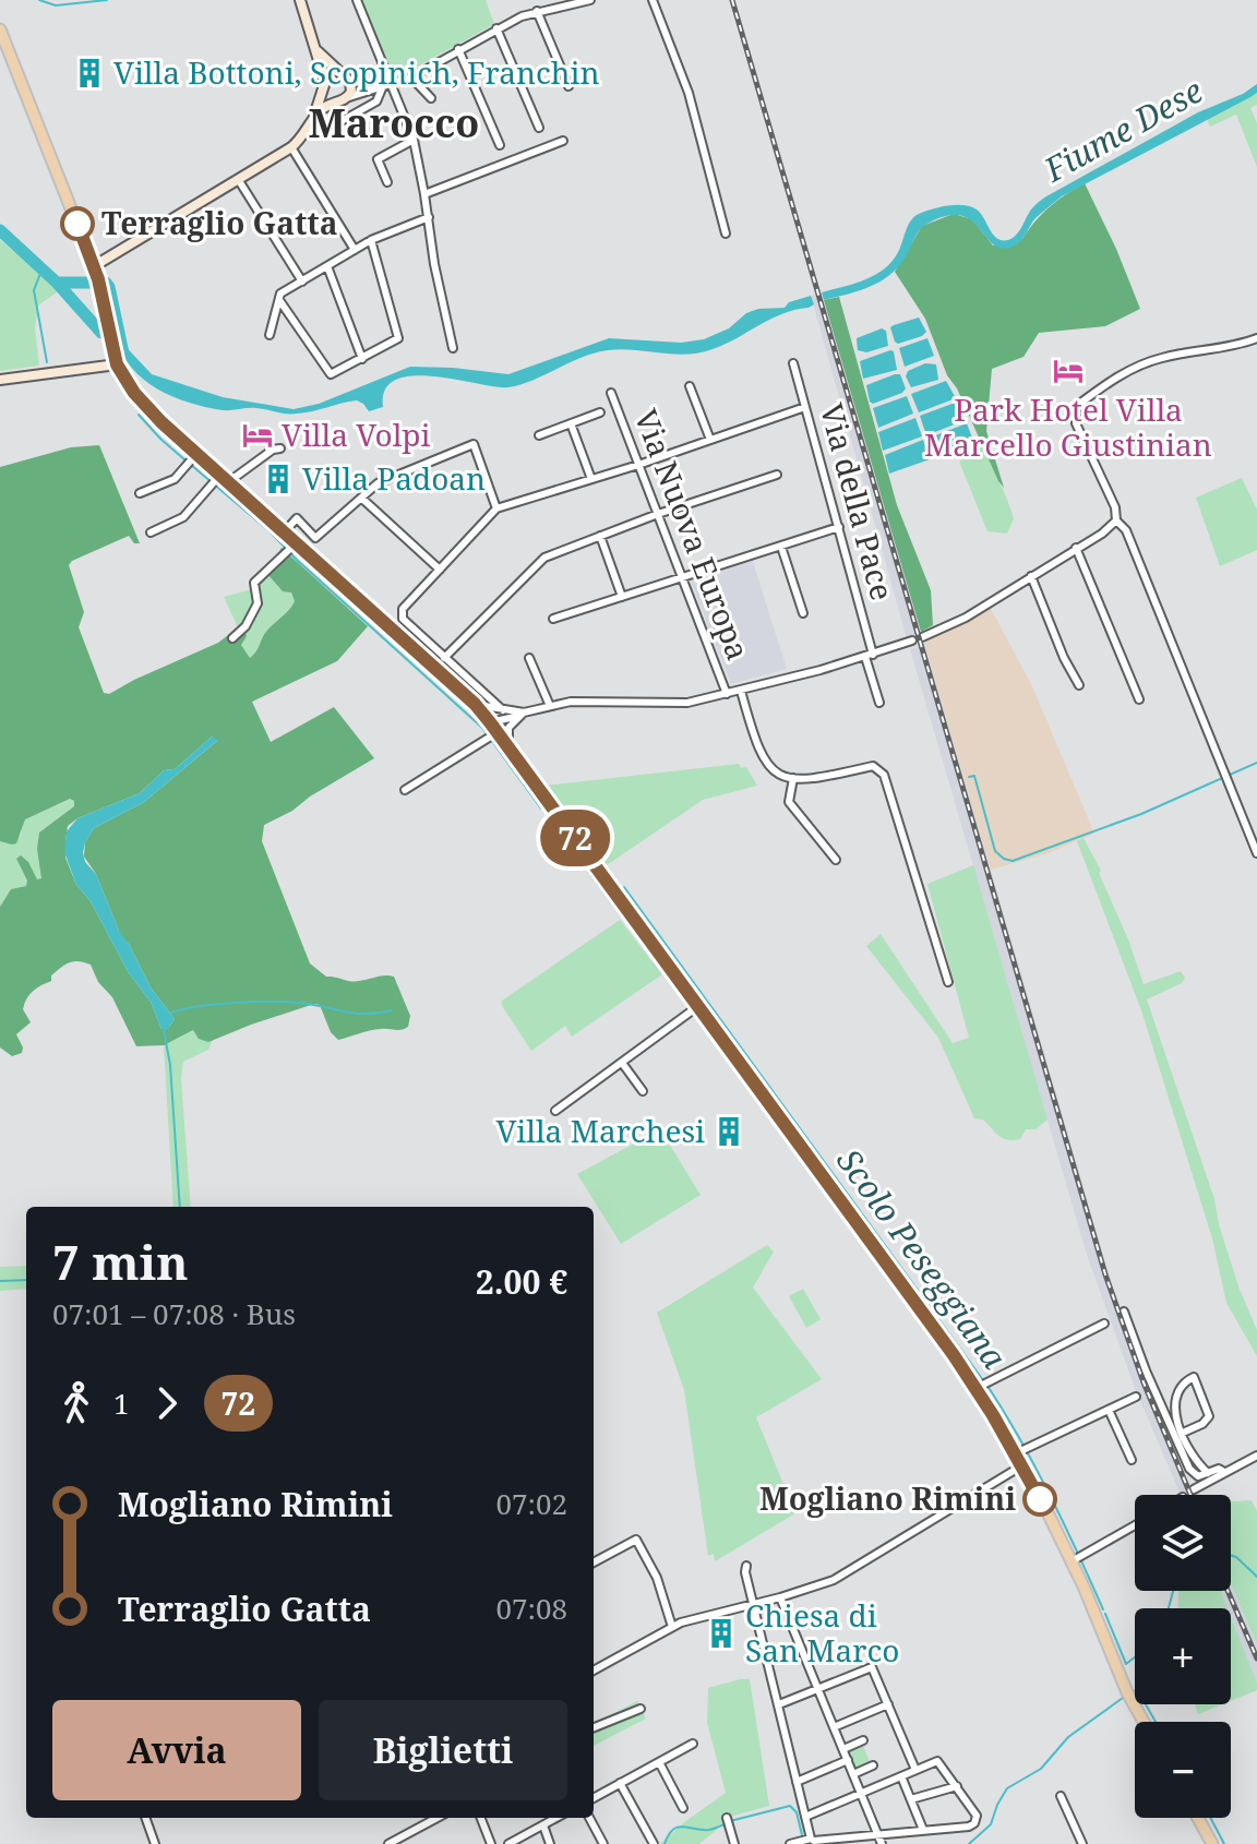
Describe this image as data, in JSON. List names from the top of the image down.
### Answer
{
  "streets": {
    "street": ["Via della Pace", "Via Nuova Europa"]
  },
  "districts": ["Marocco"],
  "water": ["Fiume Dese", "Scolo Peseggiana"],
  "places": {
    "building": [
      "Villa Bottoni, Scopinich, Franchin",
      "Villa Padoan",
      "Villa Marchesi",
      "Chiesa di San Marco"
    ],
    "other": ["Terraglio Gatta", "Mogliano Rimini"],
    "hotel": ["Park Hotel Villa Marcello Giustinian", "Villa Volpi"]
  },
  "lines": ["bus line 72"],
  "page": {
    "on_map": "72",
    "heading": ["7 min", "07:01 – 07:08 · Bus", "2.00 €"],
    "legs": ["1", "72"],
    "list": [
      {
        "name": "Mogliano Rimini",
        "value": "07:02"
      },
      {
        "name": "Terraglio Gatta",
        "value": "07:08"
      }
    ],
    "map_buttons": ["+", "−"],
    "buttons": ["Avvia", "Biglietti"]
  }
}
